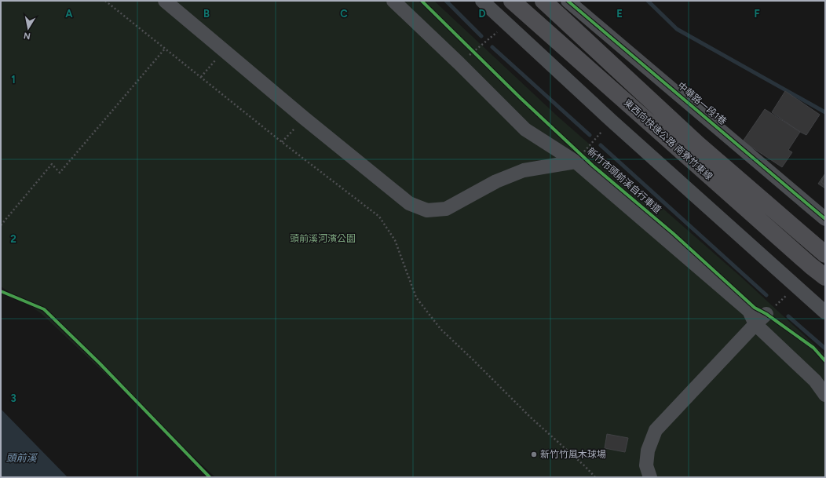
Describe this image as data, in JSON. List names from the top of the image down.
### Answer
{
  "streets": {
    "highway": ["東西向快速公路 南寮竹東線"],
    "street": ["中華路一段1巷"],
    "cycle path": ["新竹市頭前溪自行車道"]
  },
  "water": ["頭前溪"],
  "parks": ["頭前溪河濱公園"],
  "places": ["新竹竹風木球場"],
  "north": "bottom",
  "grid": {
    "columns": [
      "A",
      "B",
      "C",
      "D",
      "E",
      "F"
    ],
    "rows": ["1", "2", "3"]
  }
}
